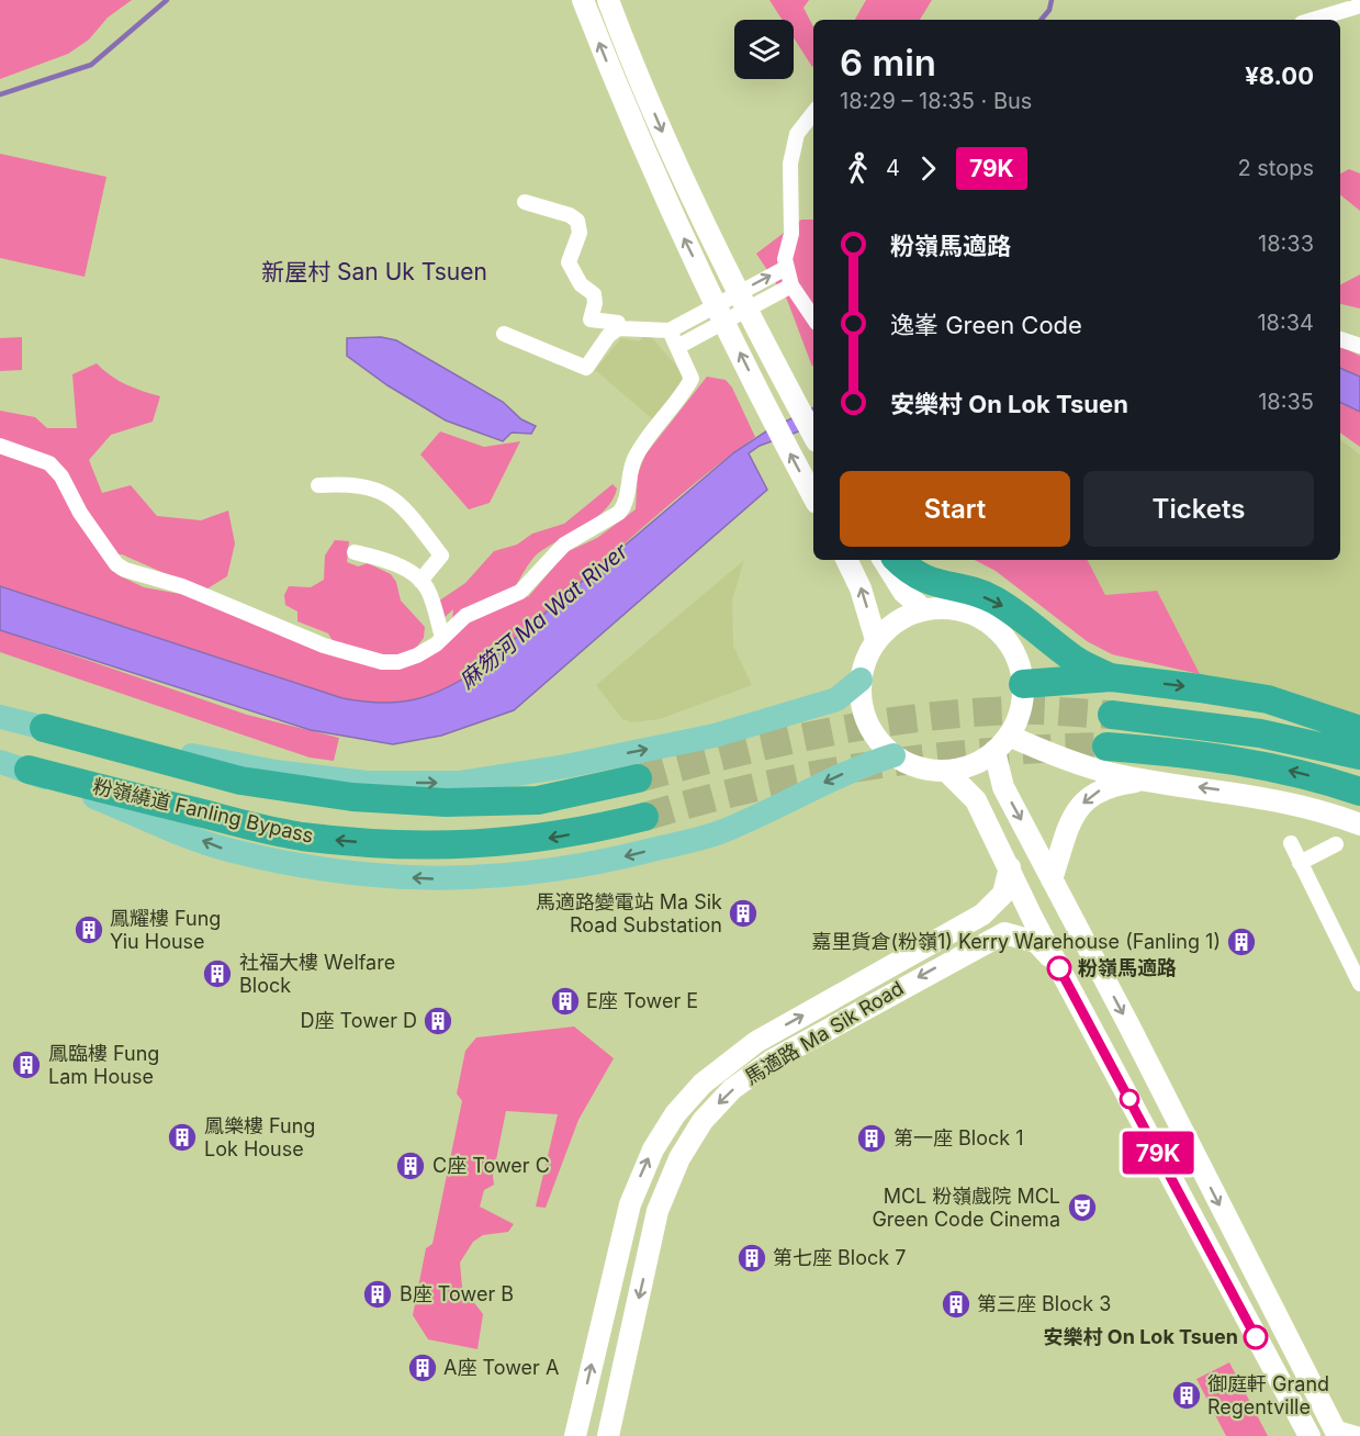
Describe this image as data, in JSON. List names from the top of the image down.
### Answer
{
  "streets": {
    "highway": ["粉嶺繞道 Fanling Bypass"],
    "main road": ["馬適路 Ma Sik Road"]
  },
  "districts": ["新屋村 San Uk Tsuen"],
  "water": ["麻笏河 Ma Wat River"],
  "places": {
    "building": [
      "馬適路變電站 Ma Sik Road Substation",
      "鳳耀樓 Fung Yiu House",
      "嘉里貨倉(粉嶺1) Kerry Warehouse (Fanling 1)",
      "社福大樓 Welfare Block",
      "E座 Tower E",
      "D座 Tower D",
      "鳳臨樓 Fung Lam House",
      "鳳樂樓 Fung Lok House",
      "第一座 Block 1",
      "C座 Tower C",
      "第七座 Block 7",
      "B座 Tower B",
      "第三座 Block 3",
      "A座 Tower A",
      "御庭軒 Grand Regentville"
    ],
    "other": ["粉嶺馬適路", "安樂村 On Lok Tsuen"],
    "theatre": ["MCL 粉嶺戲院 MCL Green Code Cinema"]
  },
  "lines": ["bus line 79K"],
  "page": {
    "on_map": "79K",
    "heading": ["6 min", "18:29 – 18:35 · Bus", "¥8.00"],
    "legs": ["4", "79K", "2 stops"],
    "list": [
      {
        "name": "粉嶺馬適路",
        "value": "18:33"
      },
      {
        "name": "逸峯 Green Code",
        "value": "18:34"
      },
      {
        "name": "安樂村 On Lok Tsuen",
        "value": "18:35"
      }
    ],
    "buttons": ["Start", "Tickets"]
  }
}
